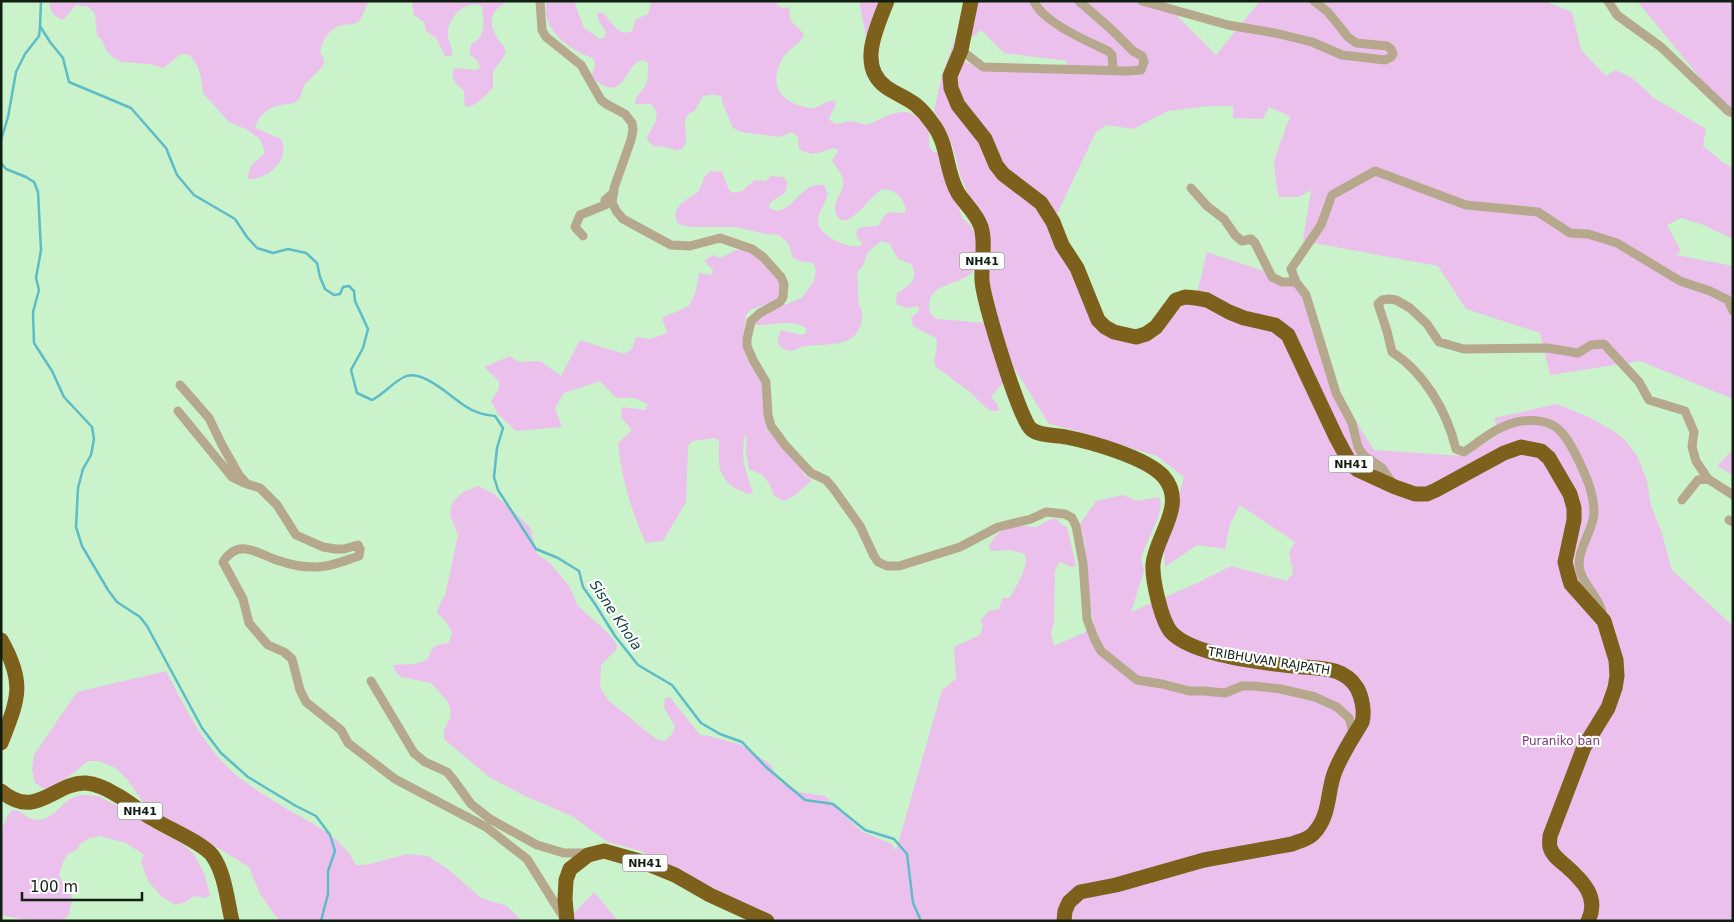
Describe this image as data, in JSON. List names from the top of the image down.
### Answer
{
  "streets": {
    "highway": ["NH41", "TRIBHUVAN RAJPATH"]
  },
  "water": ["Sisne Khola"],
  "parks": ["Puraniko ban"],
  "scale_bar": "100 m"
}
